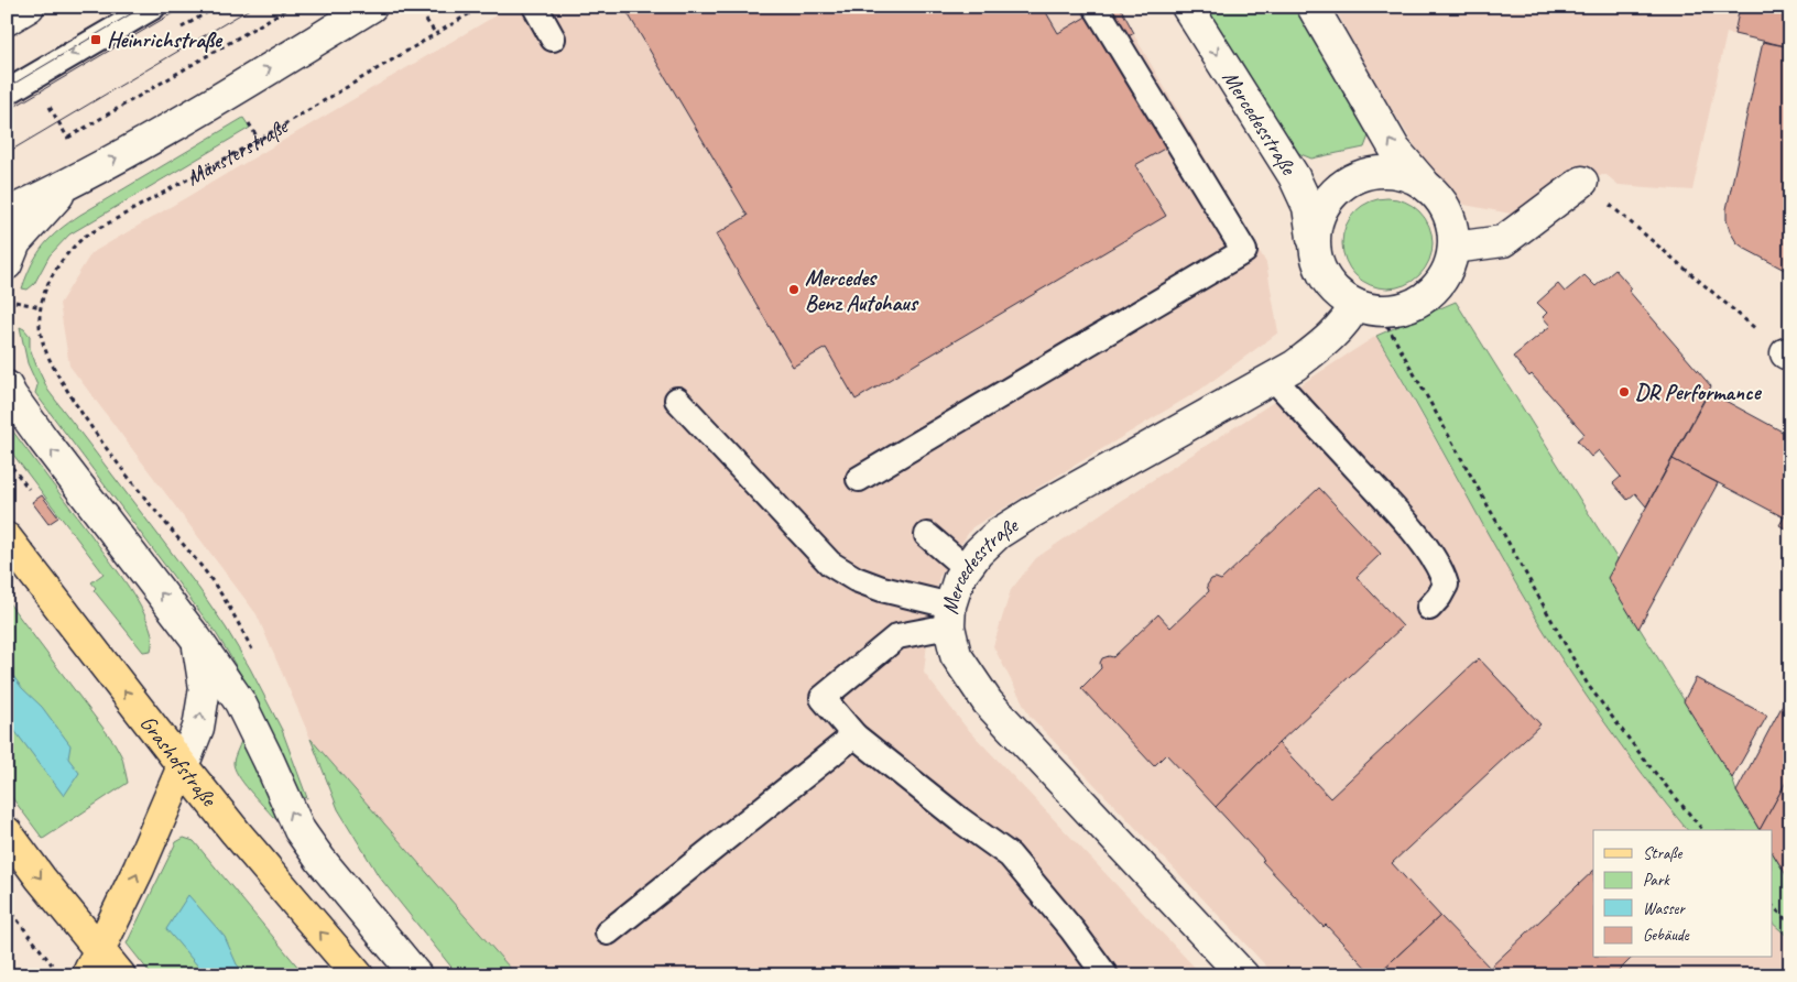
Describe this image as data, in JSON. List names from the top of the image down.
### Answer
{
  "streets": {
    "main road": ["Grashofstraße"],
    "street": ["Mercedesstraße"],
    "path": ["Münsterstraße"]
  },
  "places": {
    "transit": ["Heinrichstraße"],
    "other": ["Mercedes Benz Autohaus", "DR Performance"]
  },
  "legend": [
    "Straße",
    "Park",
    "Wasser",
    "Gebäude"
  ]
}
